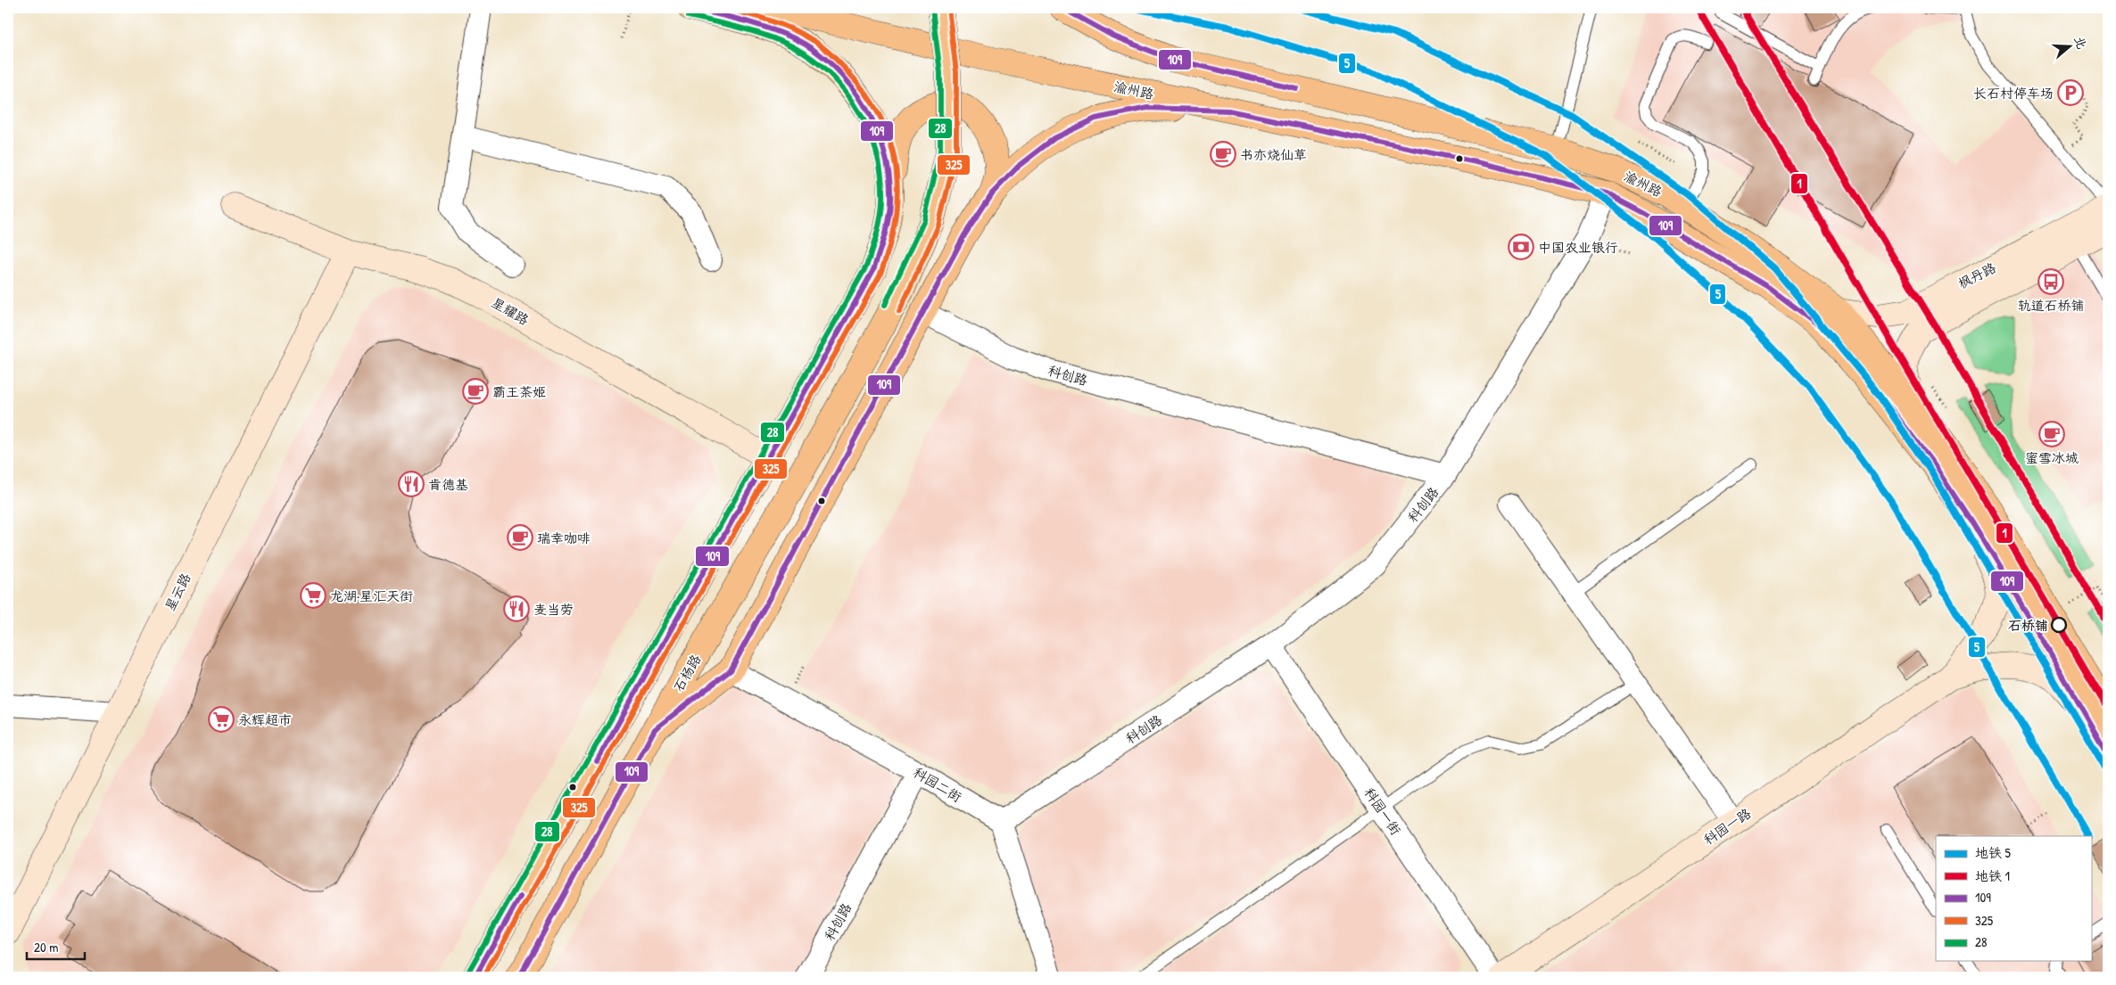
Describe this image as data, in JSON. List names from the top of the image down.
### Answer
{
  "streets": {
    "main road": ["渝州路", "石杨路"],
    "street": [
      "枫丹路",
      "星耀路",
      "科创路",
      "星云路",
      "科园二街",
      "科园一街",
      "科园一路"
    ]
  },
  "crossings": [
    ["渝州路", "枫丹路"],
    ["星耀路", "星云路"],
    ["科创路", "科园二街"],
    ["科创路", "科园一街"]
  ],
  "places": {
    "parking": ["长石村停车场"],
    "cafe": [
      "书亦烧仙草",
      "霸王茶姬",
      "蜜雪冰城",
      "瑞幸咖啡"
    ],
    "bank": ["中国农业银行"],
    "bus stop": ["轨道石桥铺"],
    "restaurant": ["肯德基", "麦当劳"],
    "supermarket": ["龙湖·星汇天街", "永辉超市"],
    "other": ["石桥铺"]
  },
  "lines": [
    "metro line 5",
    "metro line 1",
    "transit line 109",
    "transit line 325",
    "transit line 28"
  ],
  "legend": [
    "地铁 5",
    "地铁 1",
    "109",
    "325",
    "28"
  ],
  "scale_bar": "20 m",
  "north": "right"
}
